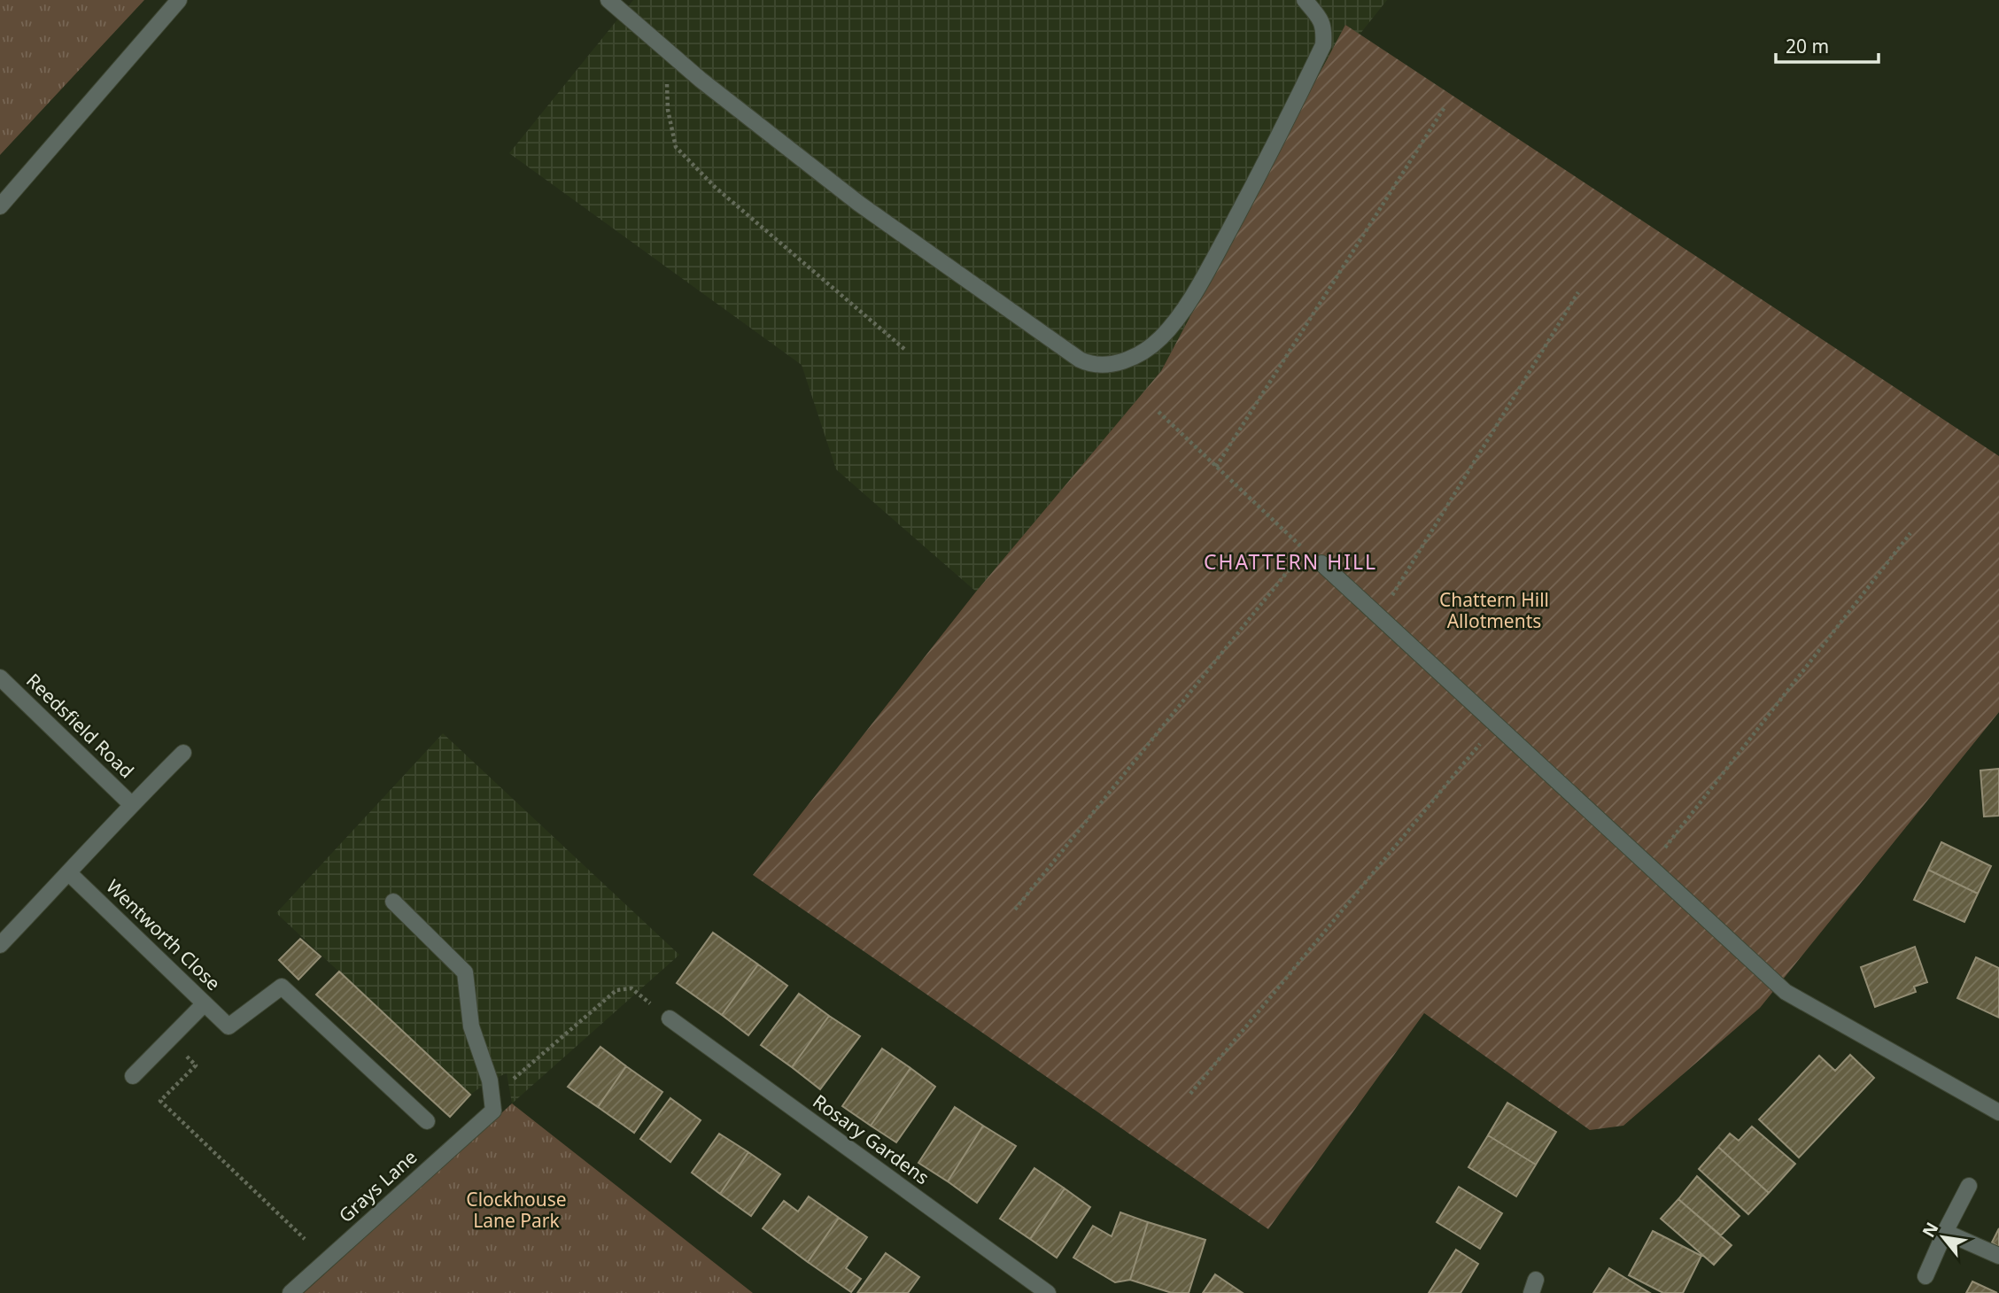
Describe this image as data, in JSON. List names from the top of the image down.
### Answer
{
  "streets": {
    "street": [
      "Reedsfield Road",
      "Wentworth Close",
      "Rosary Gardens",
      "Grays Lane"
    ]
  },
  "crossings": [
    ["Reedsfield Road", "Wentworth Close"]
  ],
  "districts": ["CHATTERN HILL"],
  "parks": ["Chattern Hill Allotments", "Clockhouse Lane Park"],
  "scale_bar": "20 m",
  "north": "top left"
}
